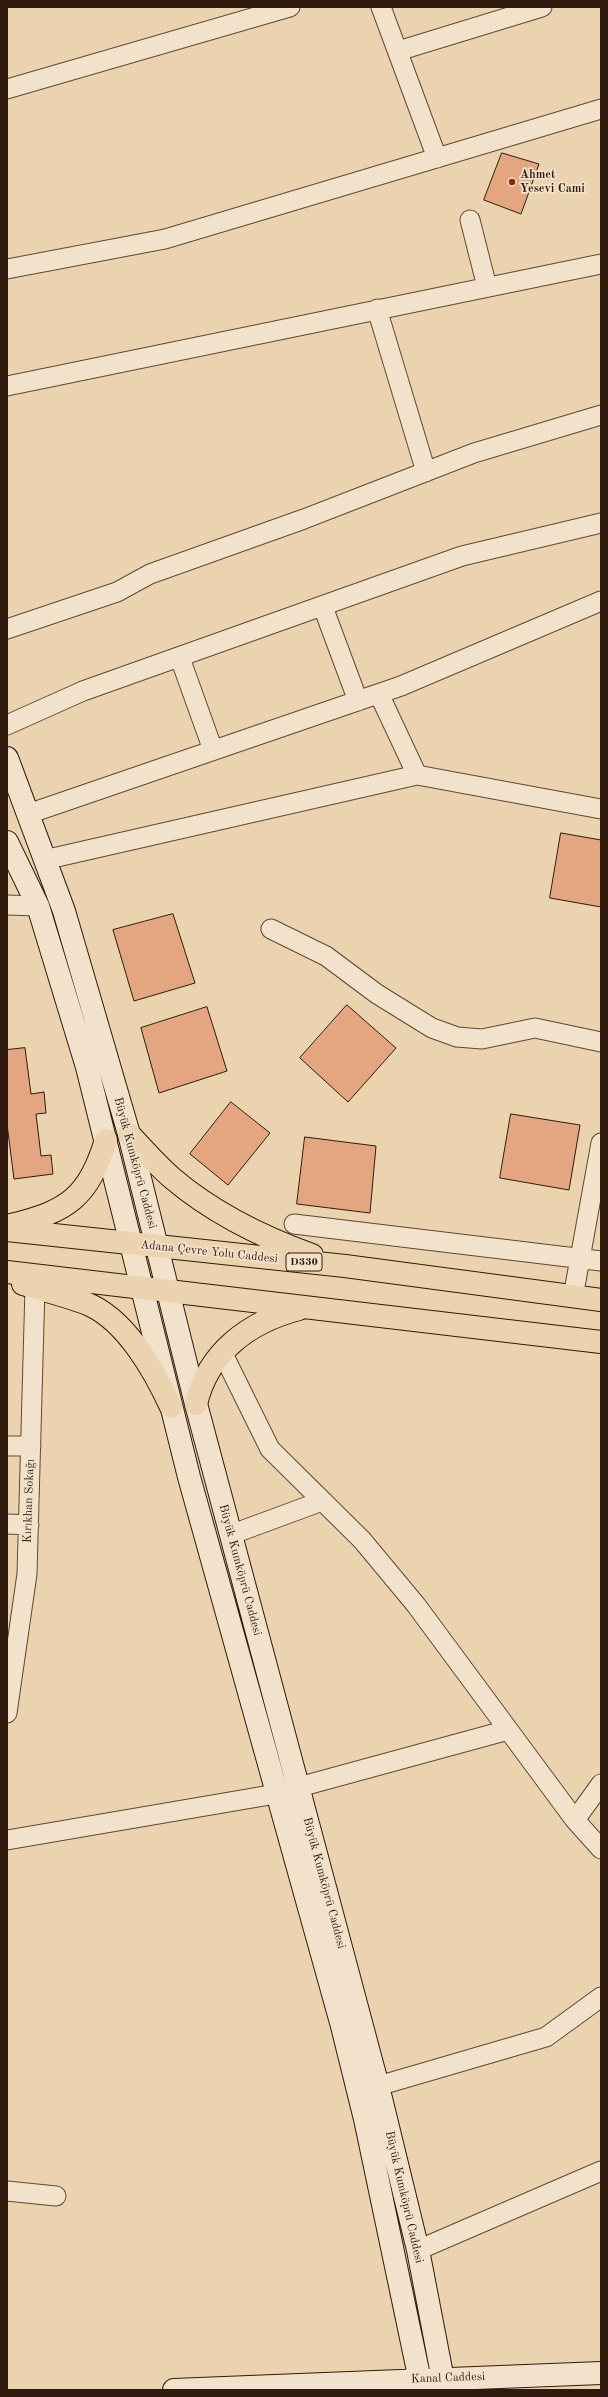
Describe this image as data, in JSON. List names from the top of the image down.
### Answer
{
  "streets": {
    "highway": ["Adana Çevre Yolu Caddesi", "D330"],
    "main road": ["Büyük Kumköprü Caddesi", "Kanal Caddesi"],
    "street": ["Kırıkhan Sokağı"]
  },
  "crossings": [
    ["Büyük Kumköprü Caddesi", "Adana Çevre Yolu Caddesi"],
    ["Büyük Kumköprü Caddesi", "Kanal Caddesi"]
  ],
  "places": ["Ahmet Yesevi Cami"]
}
